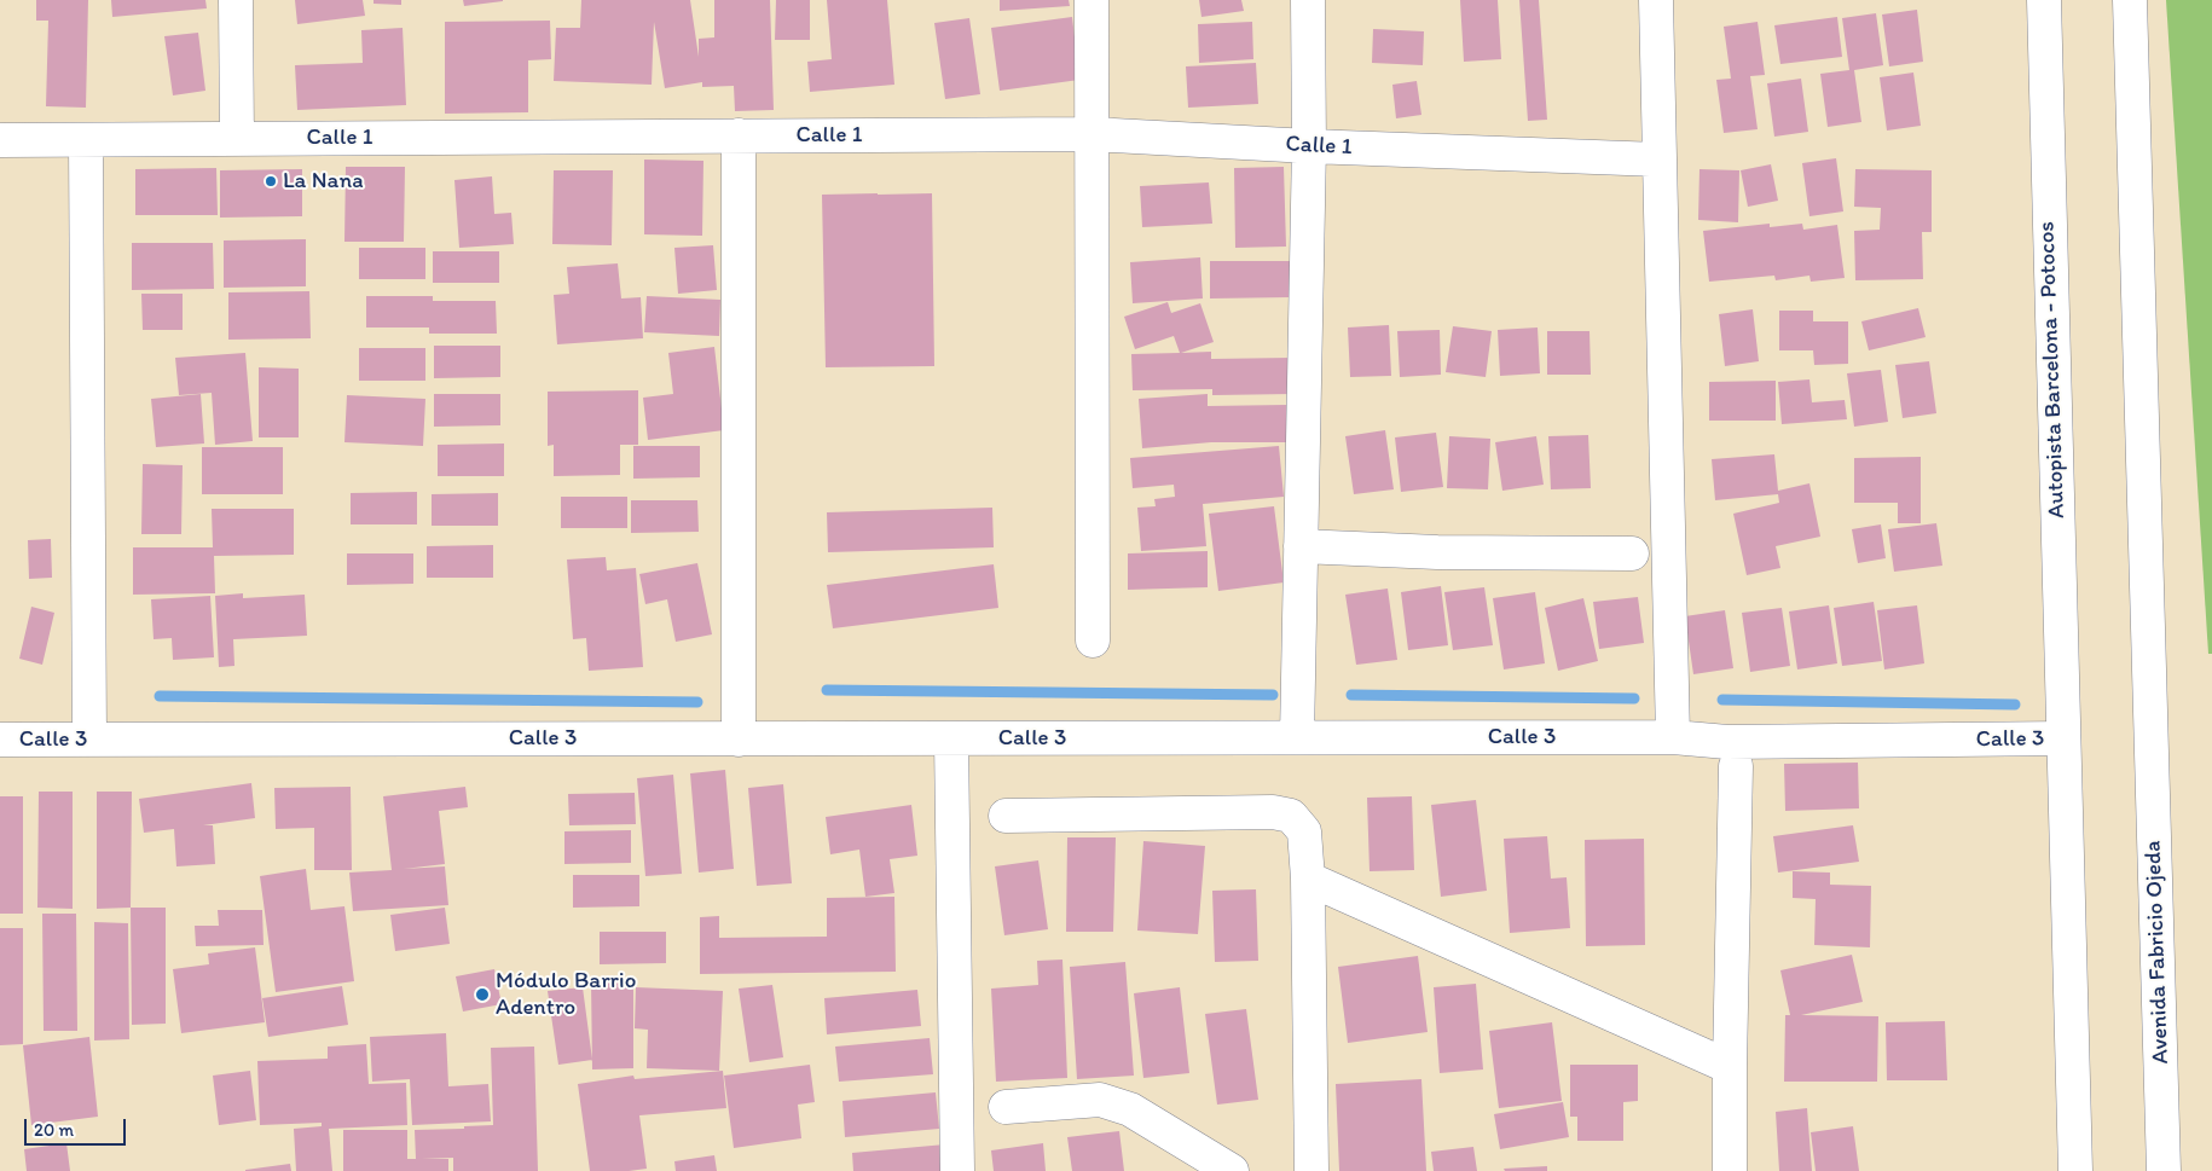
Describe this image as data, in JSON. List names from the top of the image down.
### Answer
{
  "streets": {
    "street": [
      "Calle 1",
      "Autopista Barcelona - Potocos",
      "Calle 3",
      "Avenida Fabricio Ojeda"
    ]
  },
  "crossings": [
    ["Autopista Barcelona - Potocos", "Calle 3"]
  ],
  "places": ["La Nana", "Módulo Barrio Adentro"],
  "scale_bar": "20 m"
}
